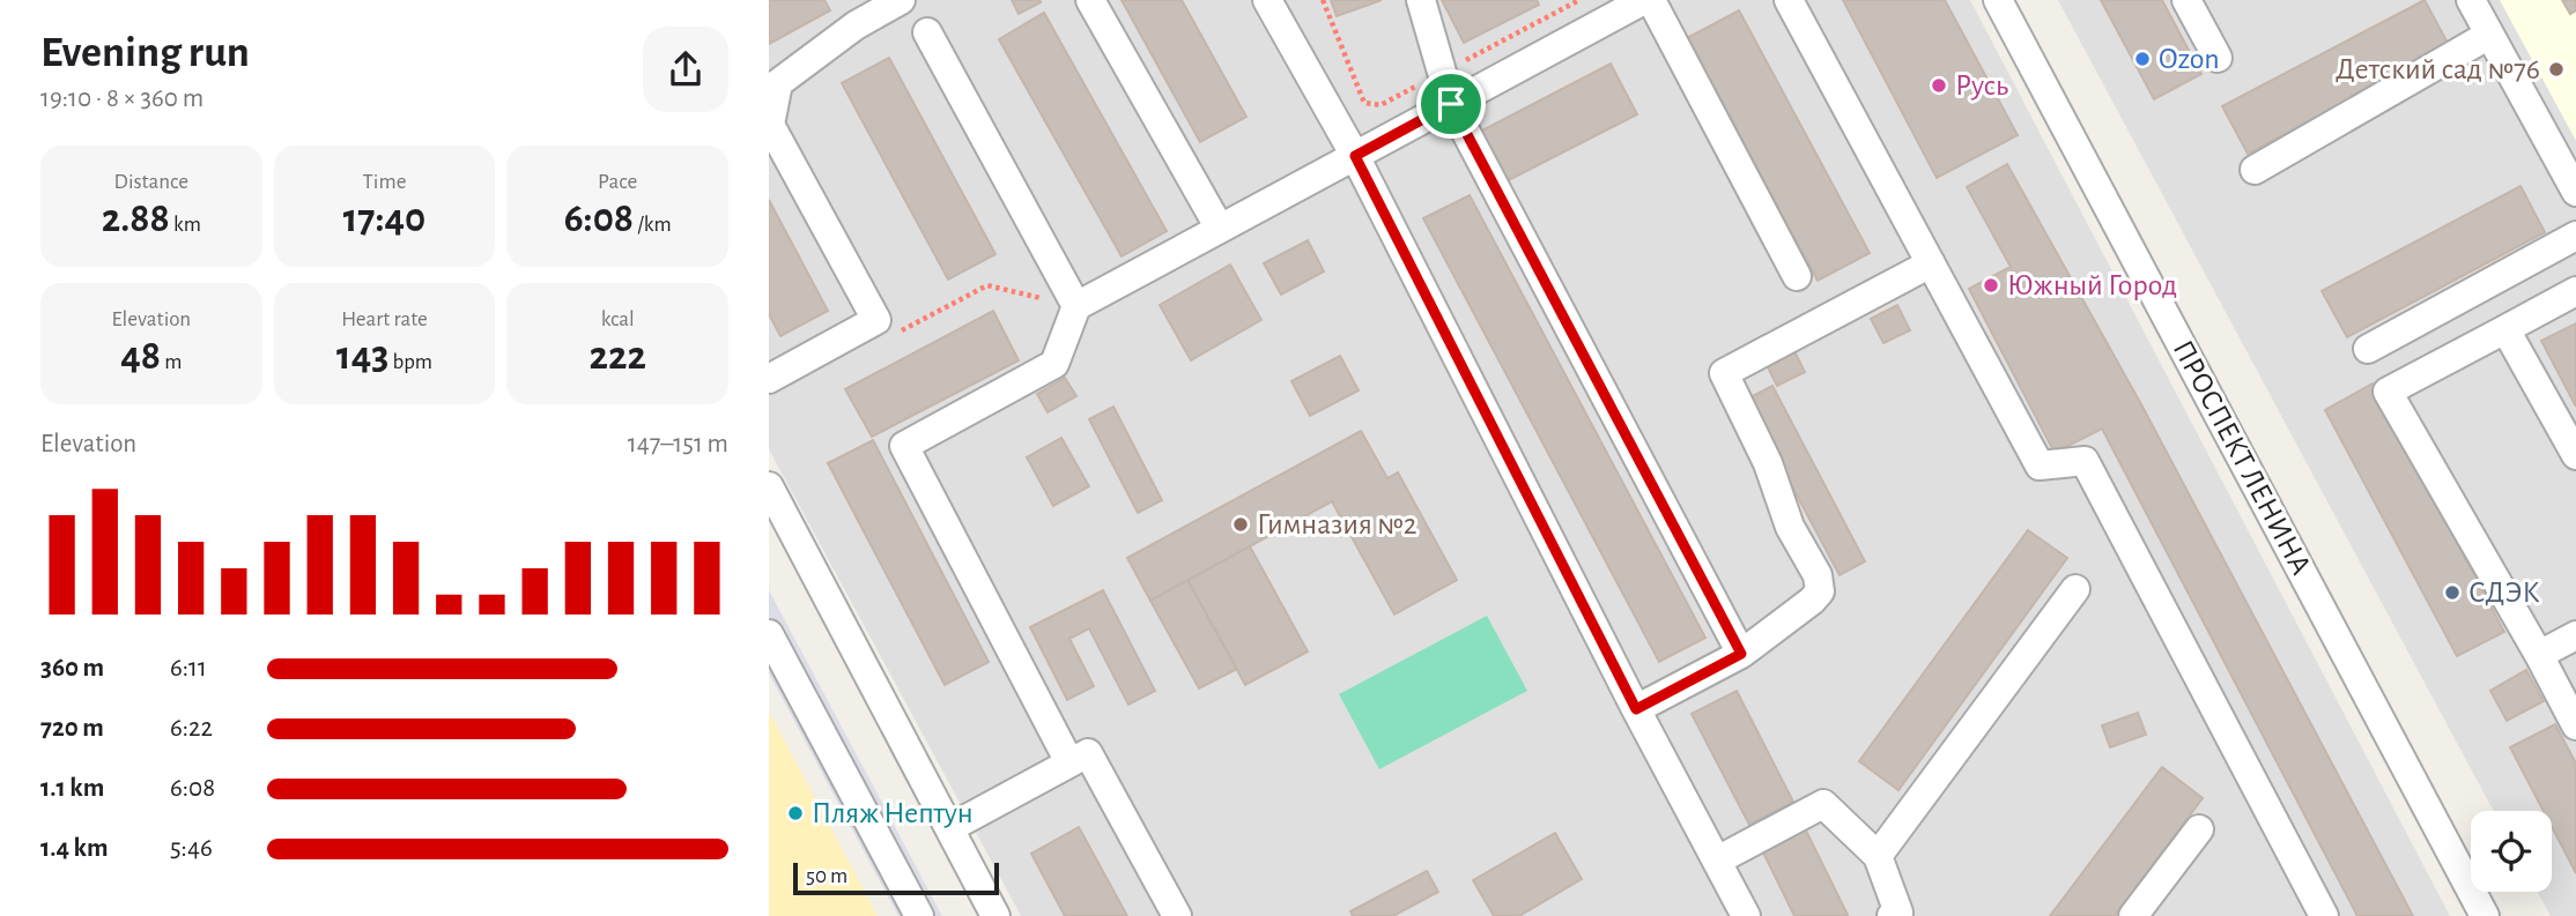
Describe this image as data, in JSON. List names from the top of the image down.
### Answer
{
  "streets": {
    "street": ["ПРОСПЕКТ ЛЕНИНА"]
  },
  "places": [
    "Ozon",
    "Детский сад №76",
    "Русь",
    "Южный Город",
    "Гимназия №2",
    "СДЭК",
    "Пляж Нептун"
  ],
  "scale_bar": "50 m",
  "page": {
    "heading": ["Evening run", "19:10 · 8 × 360 m"],
    "stats": [
      ["Distance", "2.88 km"],
      ["Time", "17:40"],
      ["Pace", "6:08 /km"],
      ["Elevation", "48 m"],
      ["Heart rate", "143 bpm"],
      ["kcal", "222"]
    ],
    "chart": ["Elevation", "147–151 m"],
    "list": [
      {
        "name": "360 m",
        "note": "6:11"
      },
      {
        "name": "720 m",
        "note": "6:22"
      },
      {
        "name": "1.1 km",
        "note": "6:08"
      },
      {
        "name": "1.4 km",
        "note": "5:46"
      }
    ],
    "scale": "50 m"
  }
}
